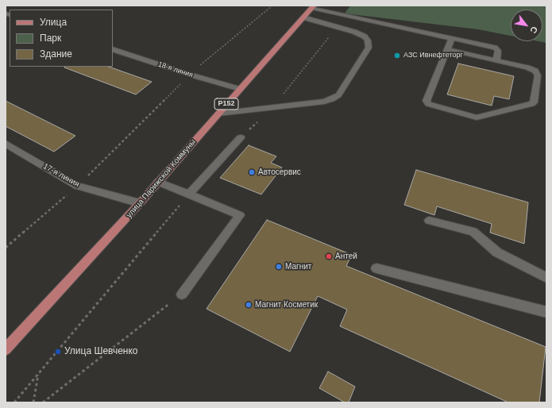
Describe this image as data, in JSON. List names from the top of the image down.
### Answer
{
  "streets": {
    "main road": ["Р152", "улица Парижской Коммуны"],
    "street": ["18-я линия", "17-я линия"]
  },
  "crossings": [
    ["18-я линия", "улица Парижской Коммуны"],
    ["17-я линия", "улица Парижской Коммуны"]
  ],
  "places": [
    "АЗС Ивнефтеторг",
    "Автосервис",
    "Антей",
    "Магнит",
    "Магнит Косметик",
    "Улица Шевченко"
  ],
  "legend": ["Улица", "Парк", "Здание"],
  "north": "bottom right"
}
